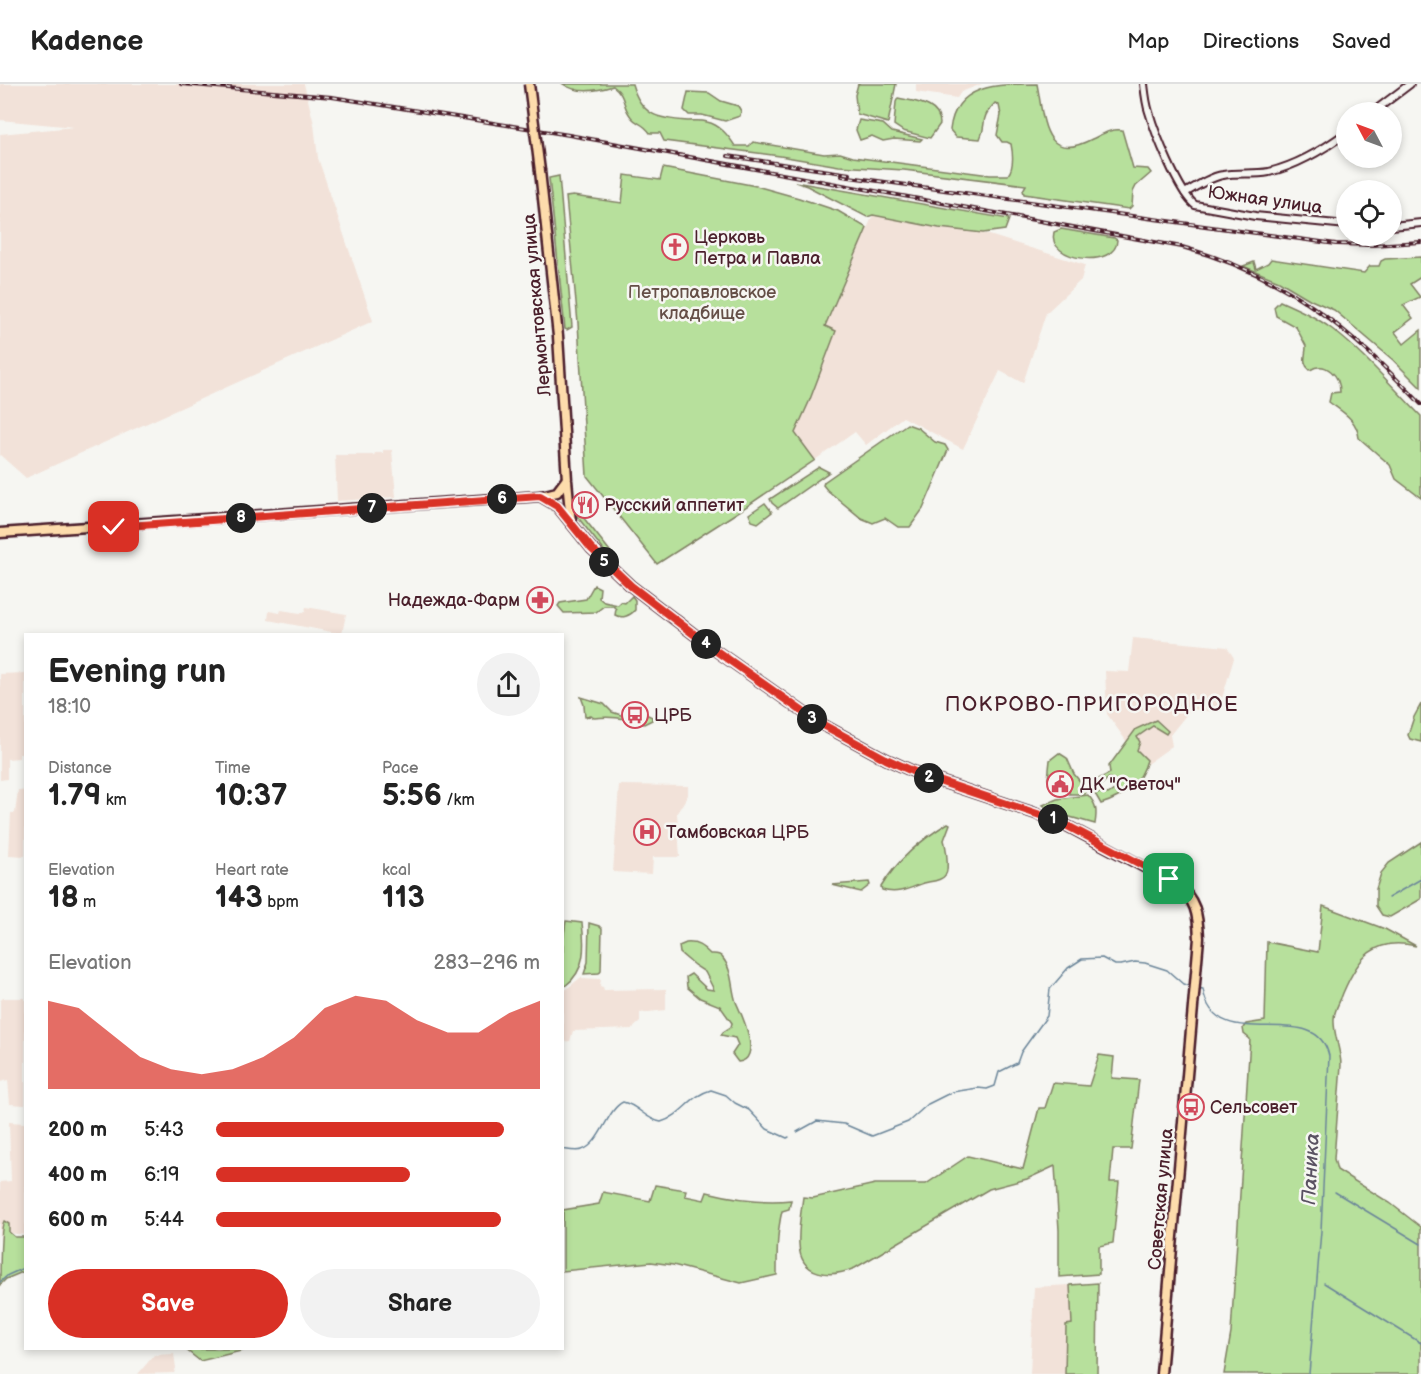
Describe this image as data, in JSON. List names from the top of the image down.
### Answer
{
  "streets": {
    "main road": ["Лермонтовская улица", "Советская улица"],
    "street": ["Южная улица"]
  },
  "crossings": [
    ["Лермонтовская улица", "Советская улица"]
  ],
  "districts": ["ПОКРОВО-ПРИГОРОДНОЕ"],
  "water": ["Паника"],
  "parks": ["Петропавловское кладбище"],
  "places": {
    "church": ["Церковь Петра и Павла"],
    "restaurant": ["Русский аппетит"],
    "pharmacy": ["Надежда-Фарм"],
    "bus stop": ["ЦРБ", "Сельсовет"],
    "public building": ["ДК \"Светоч\""],
    "hospital": ["Тамбовская ЦРБ"]
  },
  "north": "top left",
  "page": {
    "header": "Kadence",
    "nav": ["Map", "Directions", "Saved"],
    "pins": [
      "6",
      "7",
      "8",
      "5",
      "4",
      "3",
      "2",
      "1"
    ],
    "heading": ["Evening run", "18:10"],
    "stats": [
      ["Distance", "1.79 km"],
      ["Time", "10:37"],
      ["Pace", "5:56 /km"],
      ["Elevation", "18 m"],
      ["Heart rate", "143 bpm"],
      ["kcal", "113"]
    ],
    "chart": ["Elevation", "283–296 m"],
    "list": [
      {
        "name": "200 m",
        "note": "5:43"
      },
      {
        "name": "400 m",
        "note": "6:19"
      },
      {
        "name": "600 m",
        "note": "5:44"
      }
    ],
    "buttons": ["Save", "Share"]
  }
}
